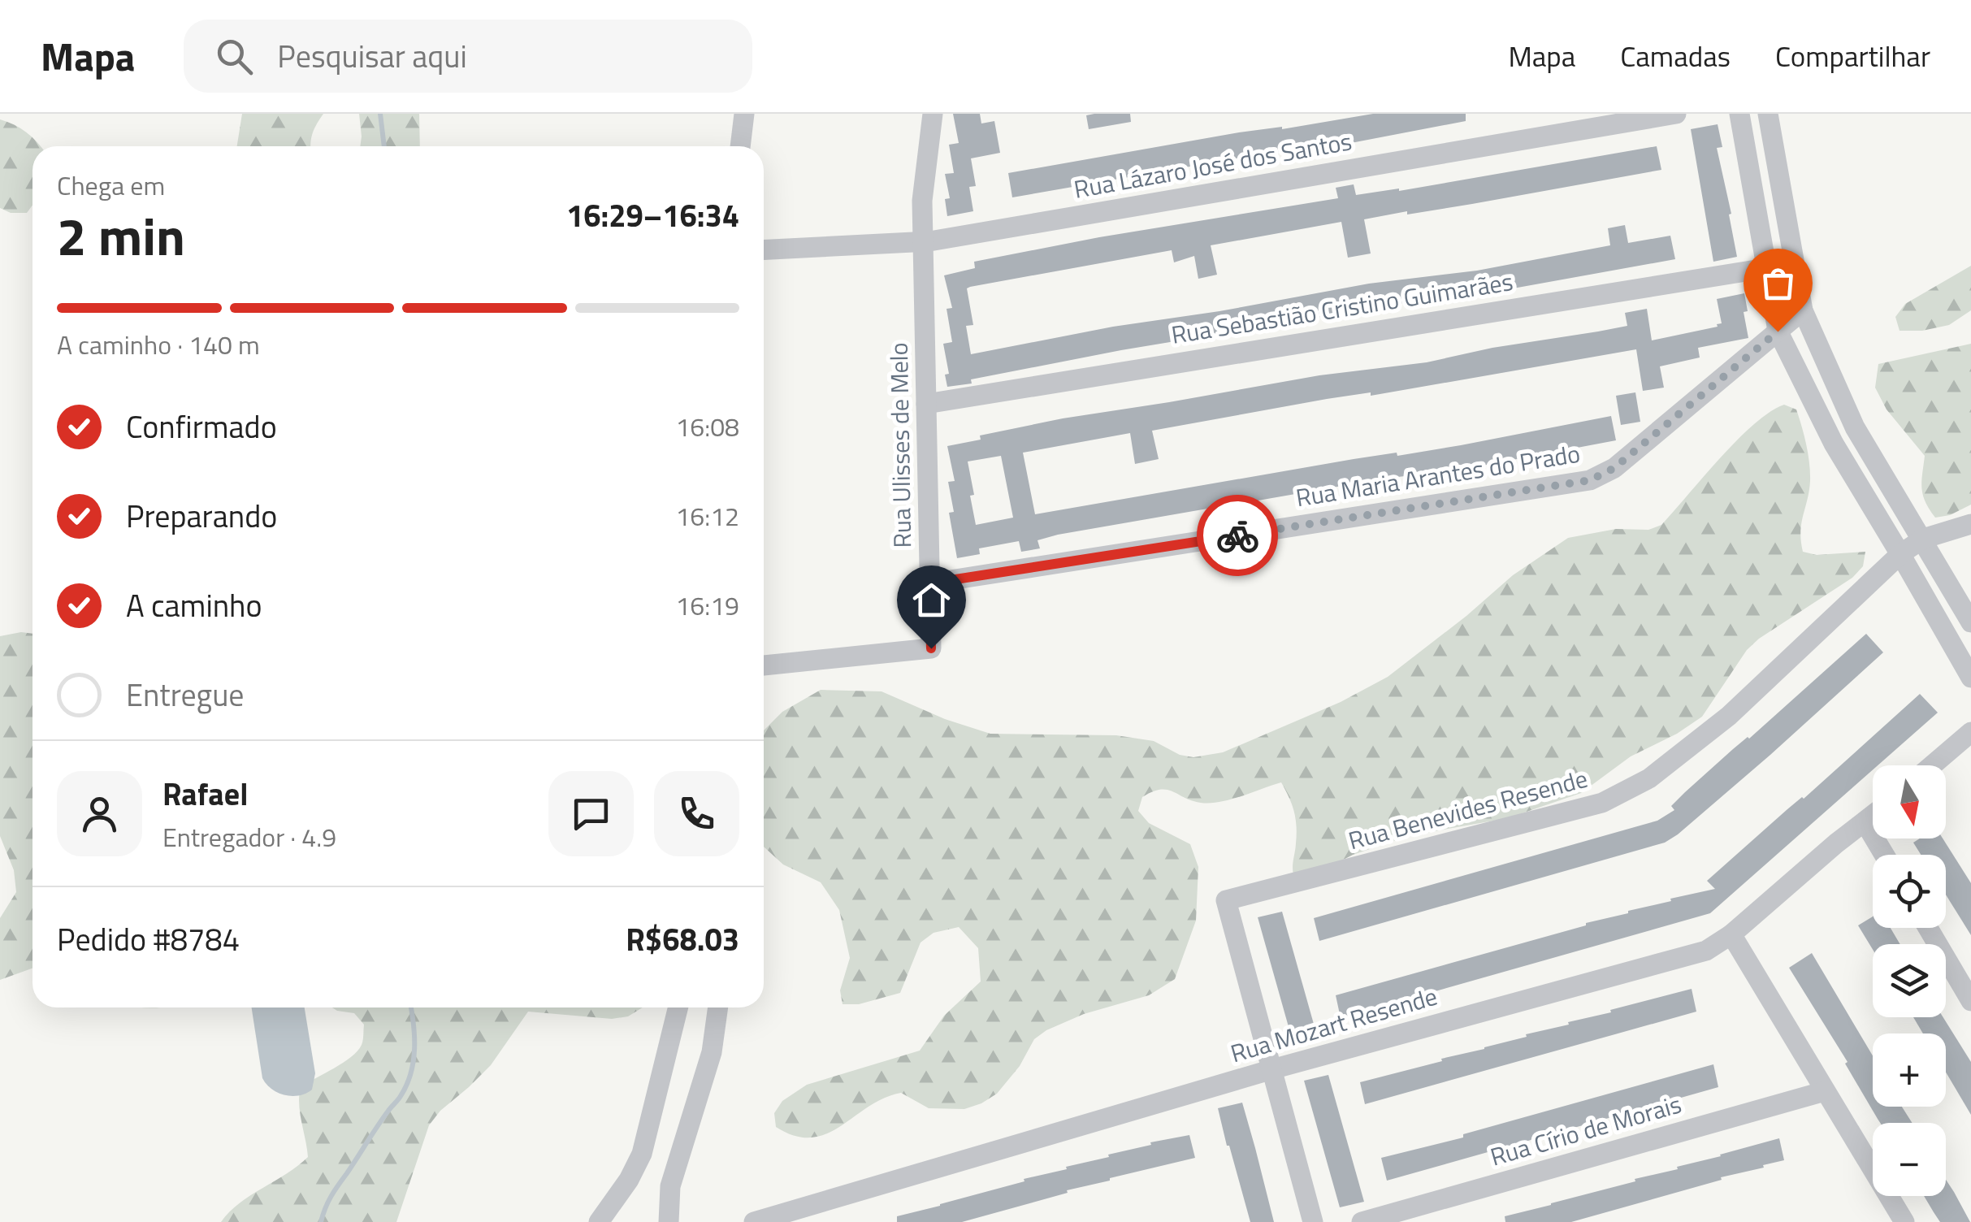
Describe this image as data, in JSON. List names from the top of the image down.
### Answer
{
  "streets": {
    "street": [
      "Rua Lázaro José dos Santos",
      "Rua Sebastião Cristino Guimarães",
      "Rua Ulisses de Melo",
      "Rua Maria Arantes do Prado",
      "Rua Benevides Resende",
      "Rua Mozart Resende",
      "Rua Círio de Morais"
    ]
  },
  "crossings": [
    ["Rua Lázaro José dos Santos", "Rua Ulisses de Melo"],
    ["Rua Sebastião Cristino Guimarães", "Rua Ulisses de Melo"],
    ["Rua Ulisses de Melo", "Rua Maria Arantes do Prado"],
    ["Rua Benevides Resende", "Rua Mozart Resende"]
  ],
  "north": "bottom",
  "page": {
    "header": "Mapa",
    "search": "Pesquisar aqui",
    "nav": ["Mapa", "Camadas", "Compartilhar"],
    "heading": ["2 min", "Chega em", "16:29–16:34"],
    "panel": [
      "Rafael",
      "Entregador · 4.9",
      "Pedido #8784",
      "R$68.03"
    ],
    "bar": "A caminho · 140 m",
    "list": [
      ["Confirmado", "16:08"],
      ["Preparando", "16:12"],
      ["A caminho", "16:19"],
      "Entregue"
    ],
    "map_buttons": ["+", "−"]
  }
}
